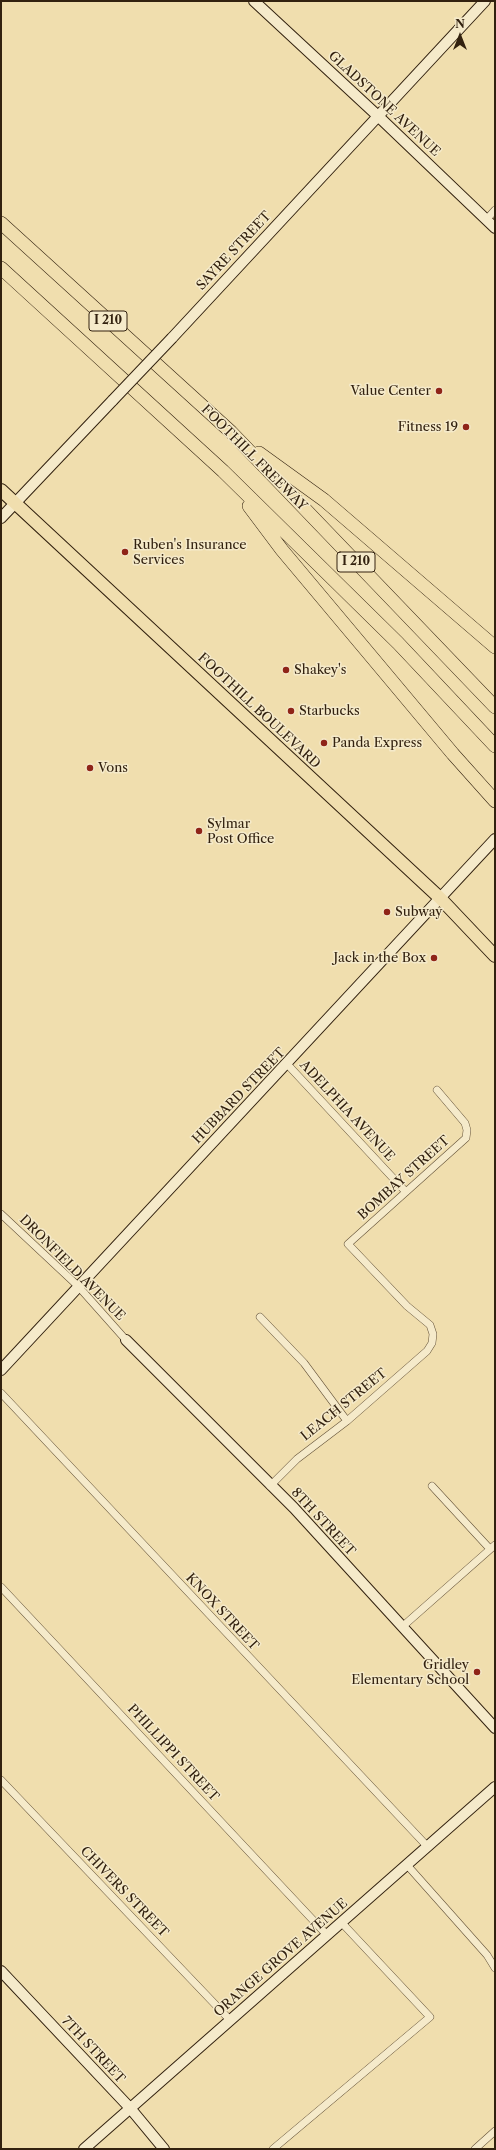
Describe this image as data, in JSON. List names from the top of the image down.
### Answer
{
  "streets": {
    "highway": ["I 210", "FOOTHILL FREEWAY"],
    "main road": ["FOOTHILL BOULEVARD"],
    "street": [
      "GLADSTONE AVENUE",
      "SAYRE STREET",
      "HUBBARD STREET",
      "ADELPHIA AVENUE",
      "BOMBAY STREET",
      "DRONFIELD AVENUE",
      "LEACH STREET",
      "8TH STREET",
      "KNOX STREET",
      "PHILLIPPI STREET",
      "CHIVERS STREET",
      "ORANGE GROVE AVENUE",
      "7TH STREET"
    ]
  },
  "crossings": [
    ["GLADSTONE AVENUE", "SAYRE STREET"],
    ["SAYRE STREET", "FOOTHILL BOULEVARD"],
    ["FOOTHILL BOULEVARD", "HUBBARD STREET"],
    ["HUBBARD STREET", "ADELPHIA AVENUE"],
    ["HUBBARD STREET", "DRONFIELD AVENUE"],
    ["ADELPHIA AVENUE", "BOMBAY STREET"],
    ["BOMBAY STREET", "LEACH STREET"],
    ["DRONFIELD AVENUE", "8TH STREET"],
    ["LEACH STREET", "8TH STREET"],
    ["KNOX STREET", "ORANGE GROVE AVENUE"],
    ["PHILLIPPI STREET", "ORANGE GROVE AVENUE"],
    ["CHIVERS STREET", "ORANGE GROVE AVENUE"],
    ["ORANGE GROVE AVENUE", "7TH STREET"]
  ],
  "places": [
    "Value Center",
    "Fitness 19",
    "Ruben's Insurance Services",
    "Shakey's",
    "Starbucks",
    "Panda Express",
    "Vons",
    "Sylmar Post Office",
    "Subway",
    "Jack in the Box",
    "Gridley Elementary School"
  ],
  "north": "top"
}
